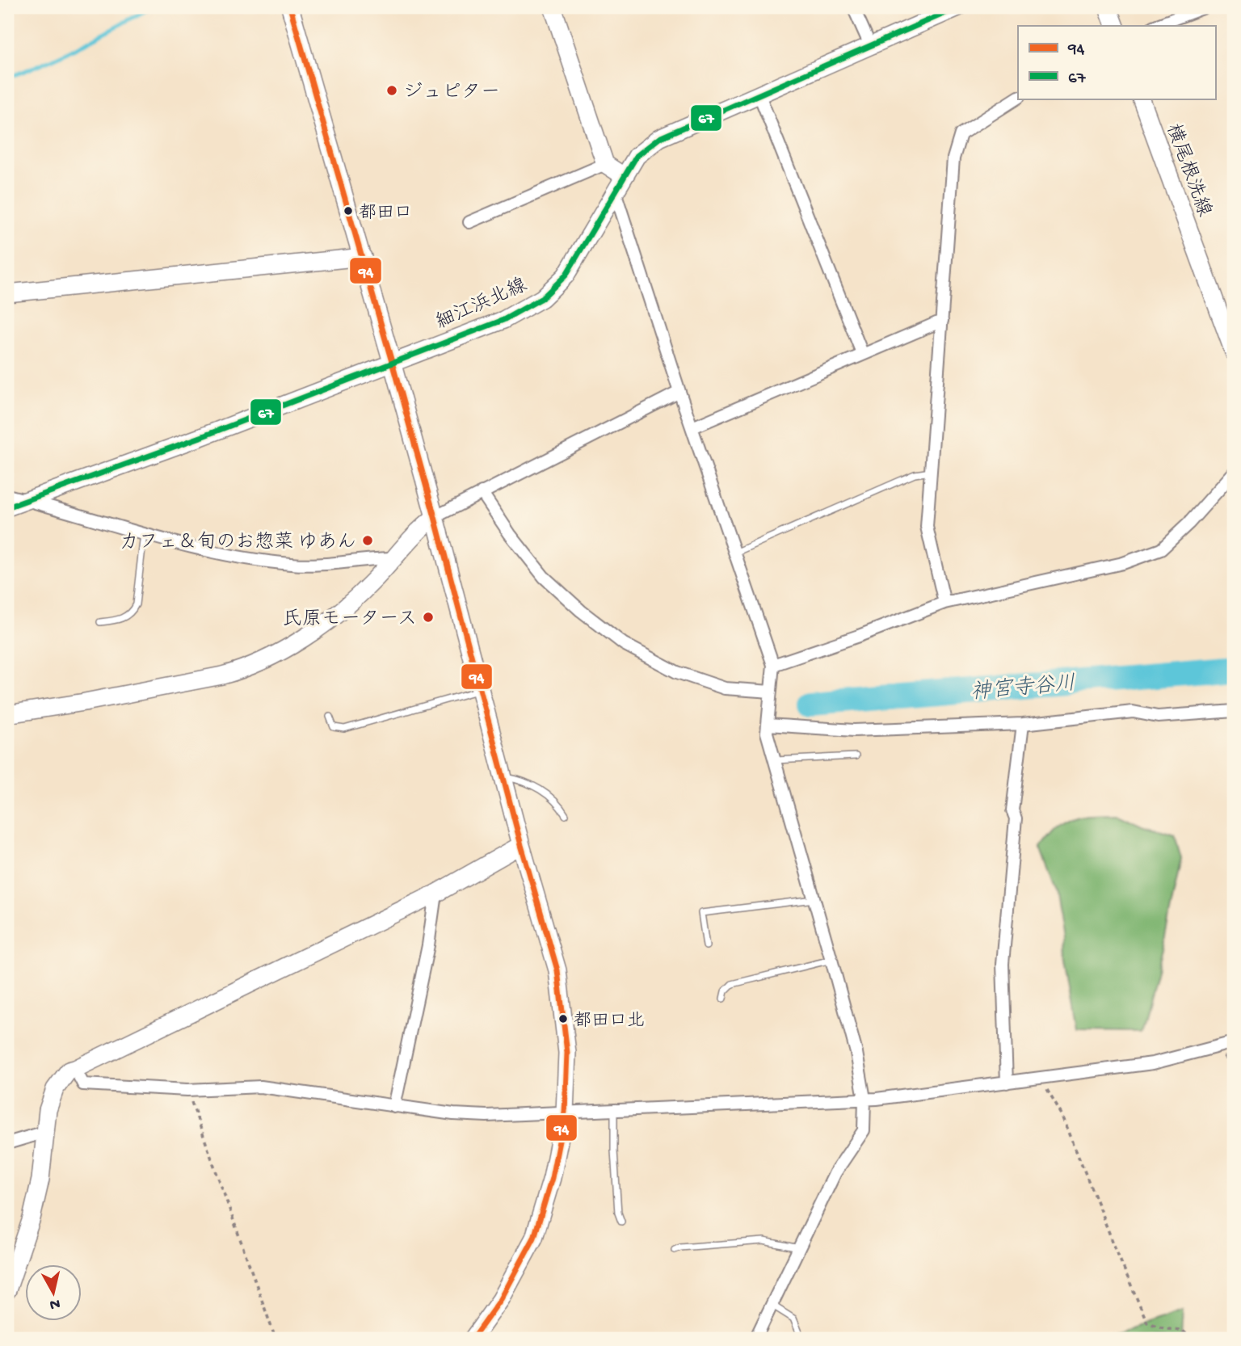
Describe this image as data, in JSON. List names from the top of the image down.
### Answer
{
  "streets": {
    "street": ["横尾根洗線", "細江浜北線"]
  },
  "water": ["神宮寺谷川"],
  "places": [
    "ジュピター",
    "都田口",
    "カフェ＆旬のお惣菜 ゆあん",
    "氏原モータース",
    "都田口北"
  ],
  "lines": ["transit line 94", "transit line 67"],
  "legend": ["94", "67"],
  "north": "bottom"
}
